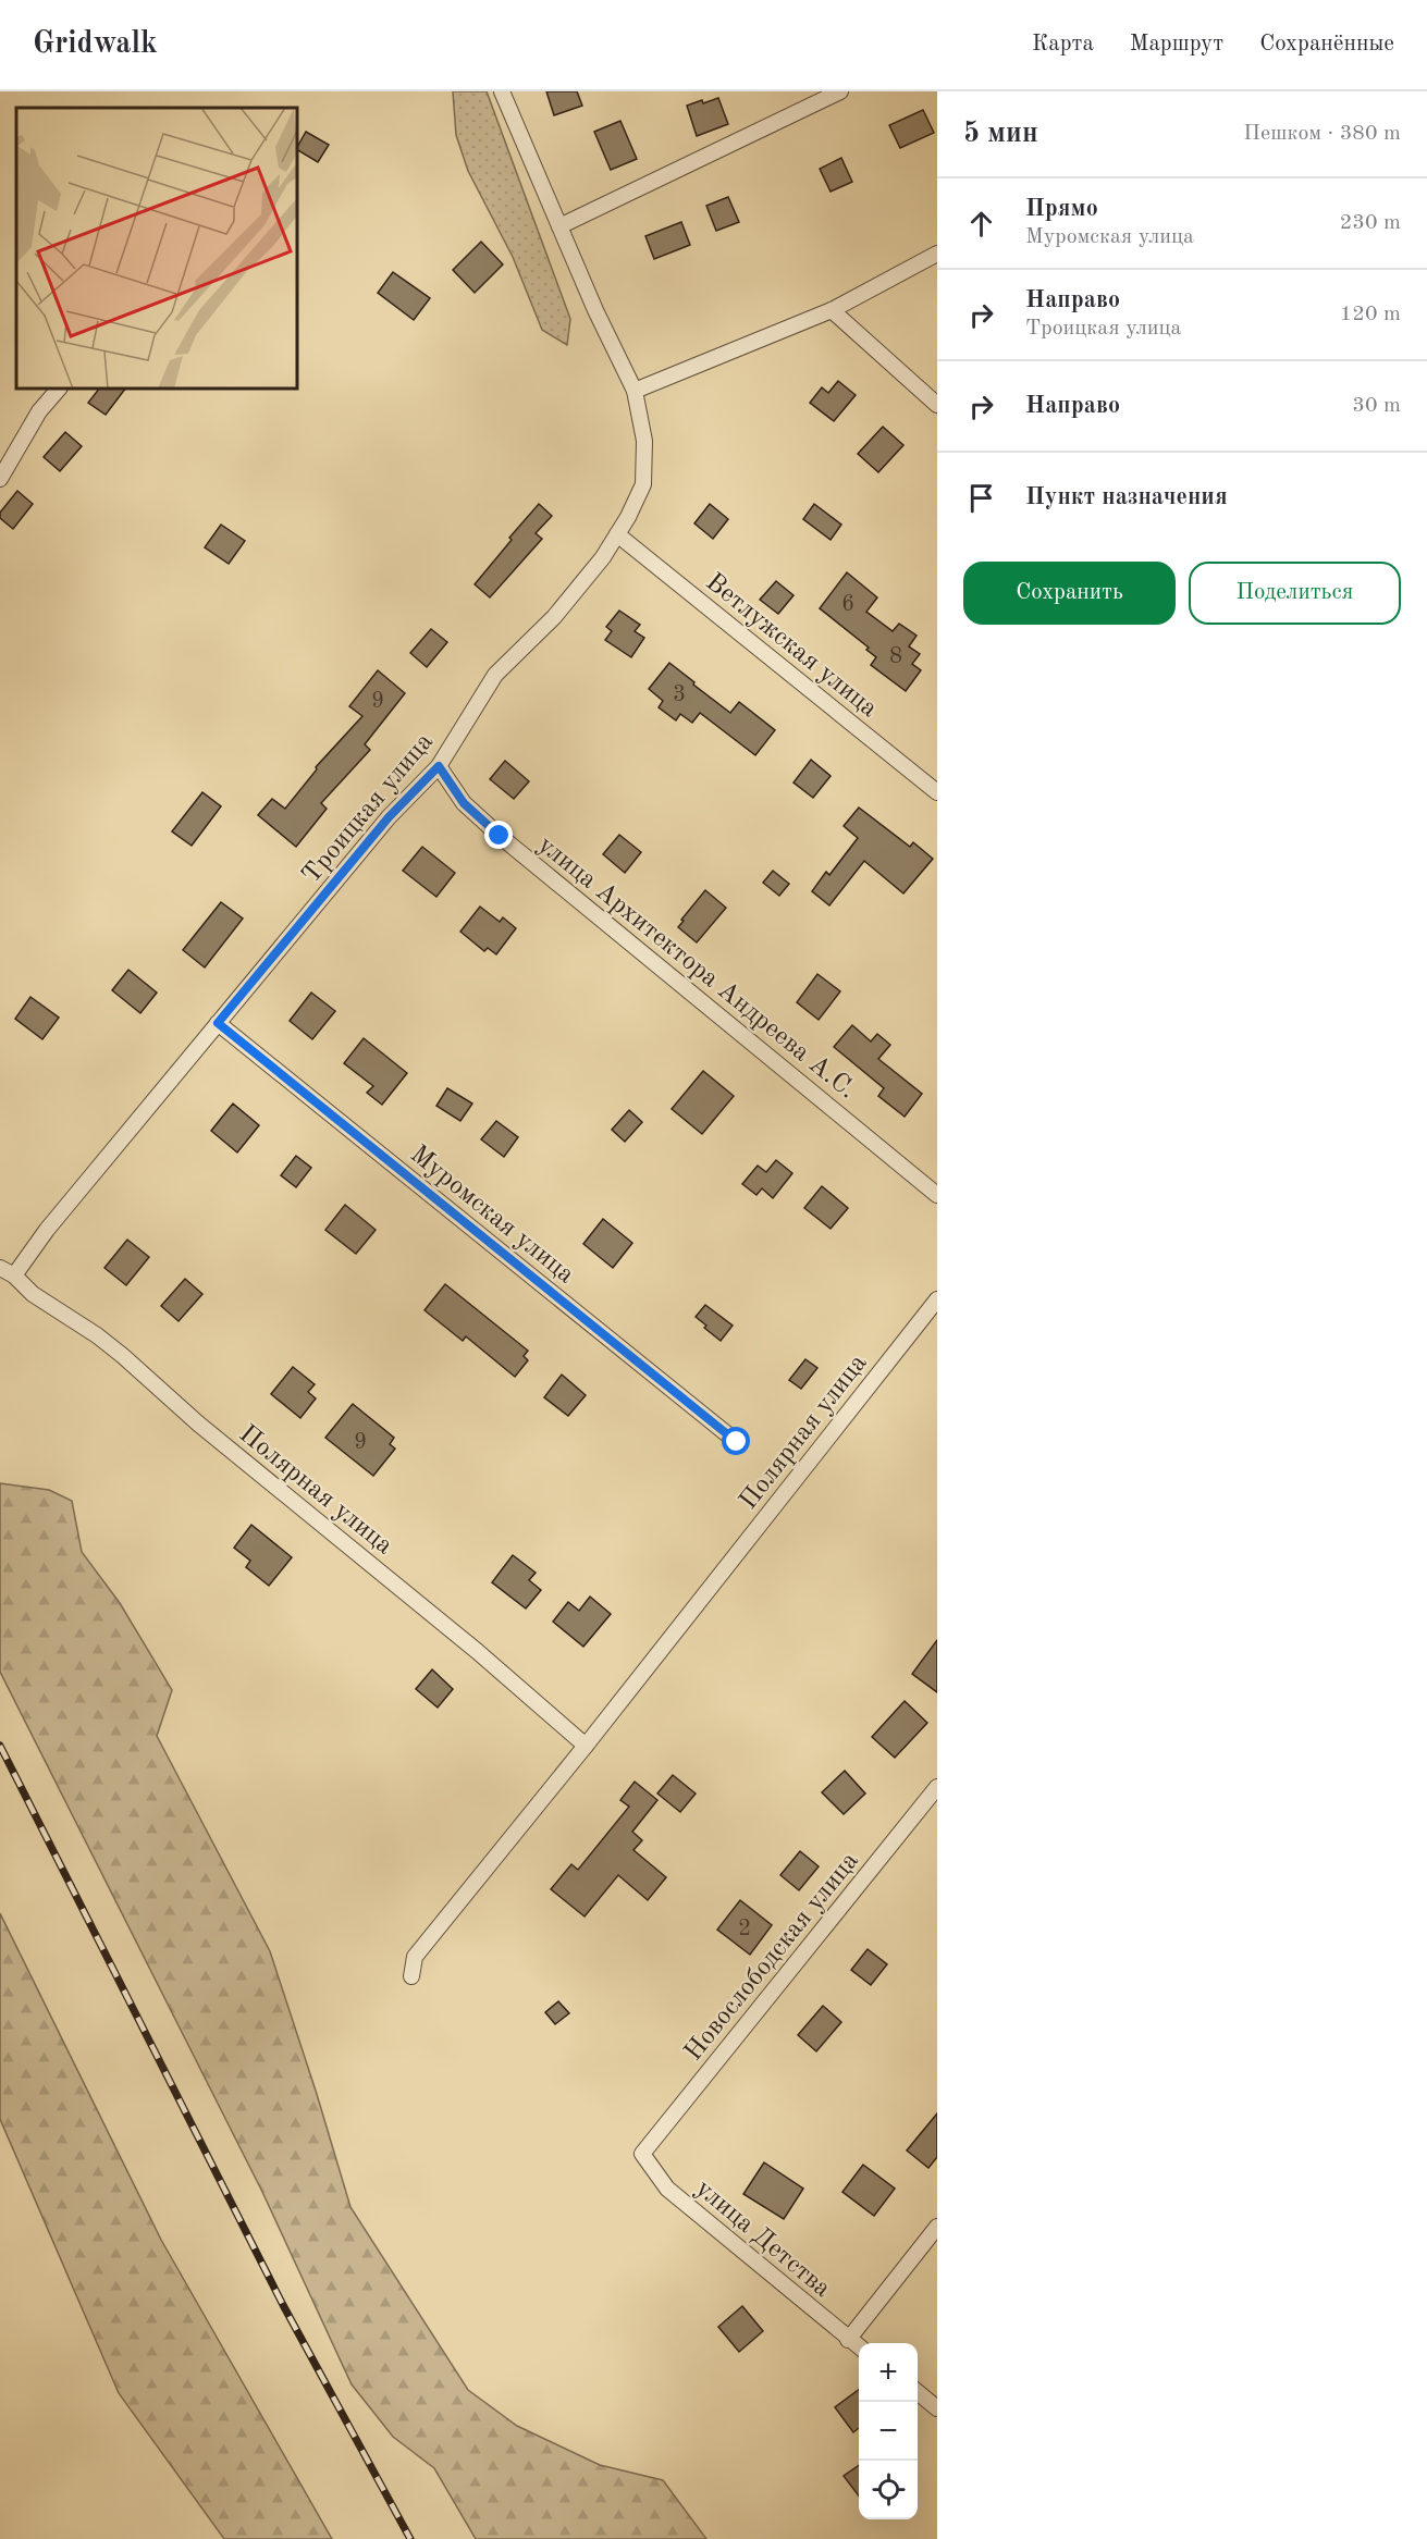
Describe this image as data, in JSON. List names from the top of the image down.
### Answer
{
  "streets": {
    "street": [
      "Ветлужская улица",
      "Троицкая улица",
      "улица Архитектора Андреева А.С.",
      "Муромская улица",
      "Полярная улица",
      "Новослободская улица",
      "улица Детства"
    ]
  },
  "crossings": [
    ["Ветлужская улица", "Троицкая улица"],
    ["Троицкая улица", "улица Архитектора Андреева А.С."],
    ["Троицкая улица", "Муромская улица"],
    ["Троицкая улица", "Полярная улица"],
    ["Новослободская улица", "улица Детства"]
  ],
  "house_numbers": [
    "6",
    "8",
    "3",
    "9",
    "9",
    "2"
  ],
  "page": {
    "header": "Gridwalk",
    "nav": ["Карта", "Маршрут", "Сохранённые"],
    "heading": ["5 мин", "Пешком · 380 m"],
    "list": [
      ["Прямо", "Муромская улица", "230 m"],
      ["Направо", "Троицкая улица", "120 m"],
      ["Направо", "30 m"],
      "Пункт назначения"
    ],
    "buttons": ["Сохранить", "Поделиться"],
    "map_buttons": ["+", "−"]
  }
}
